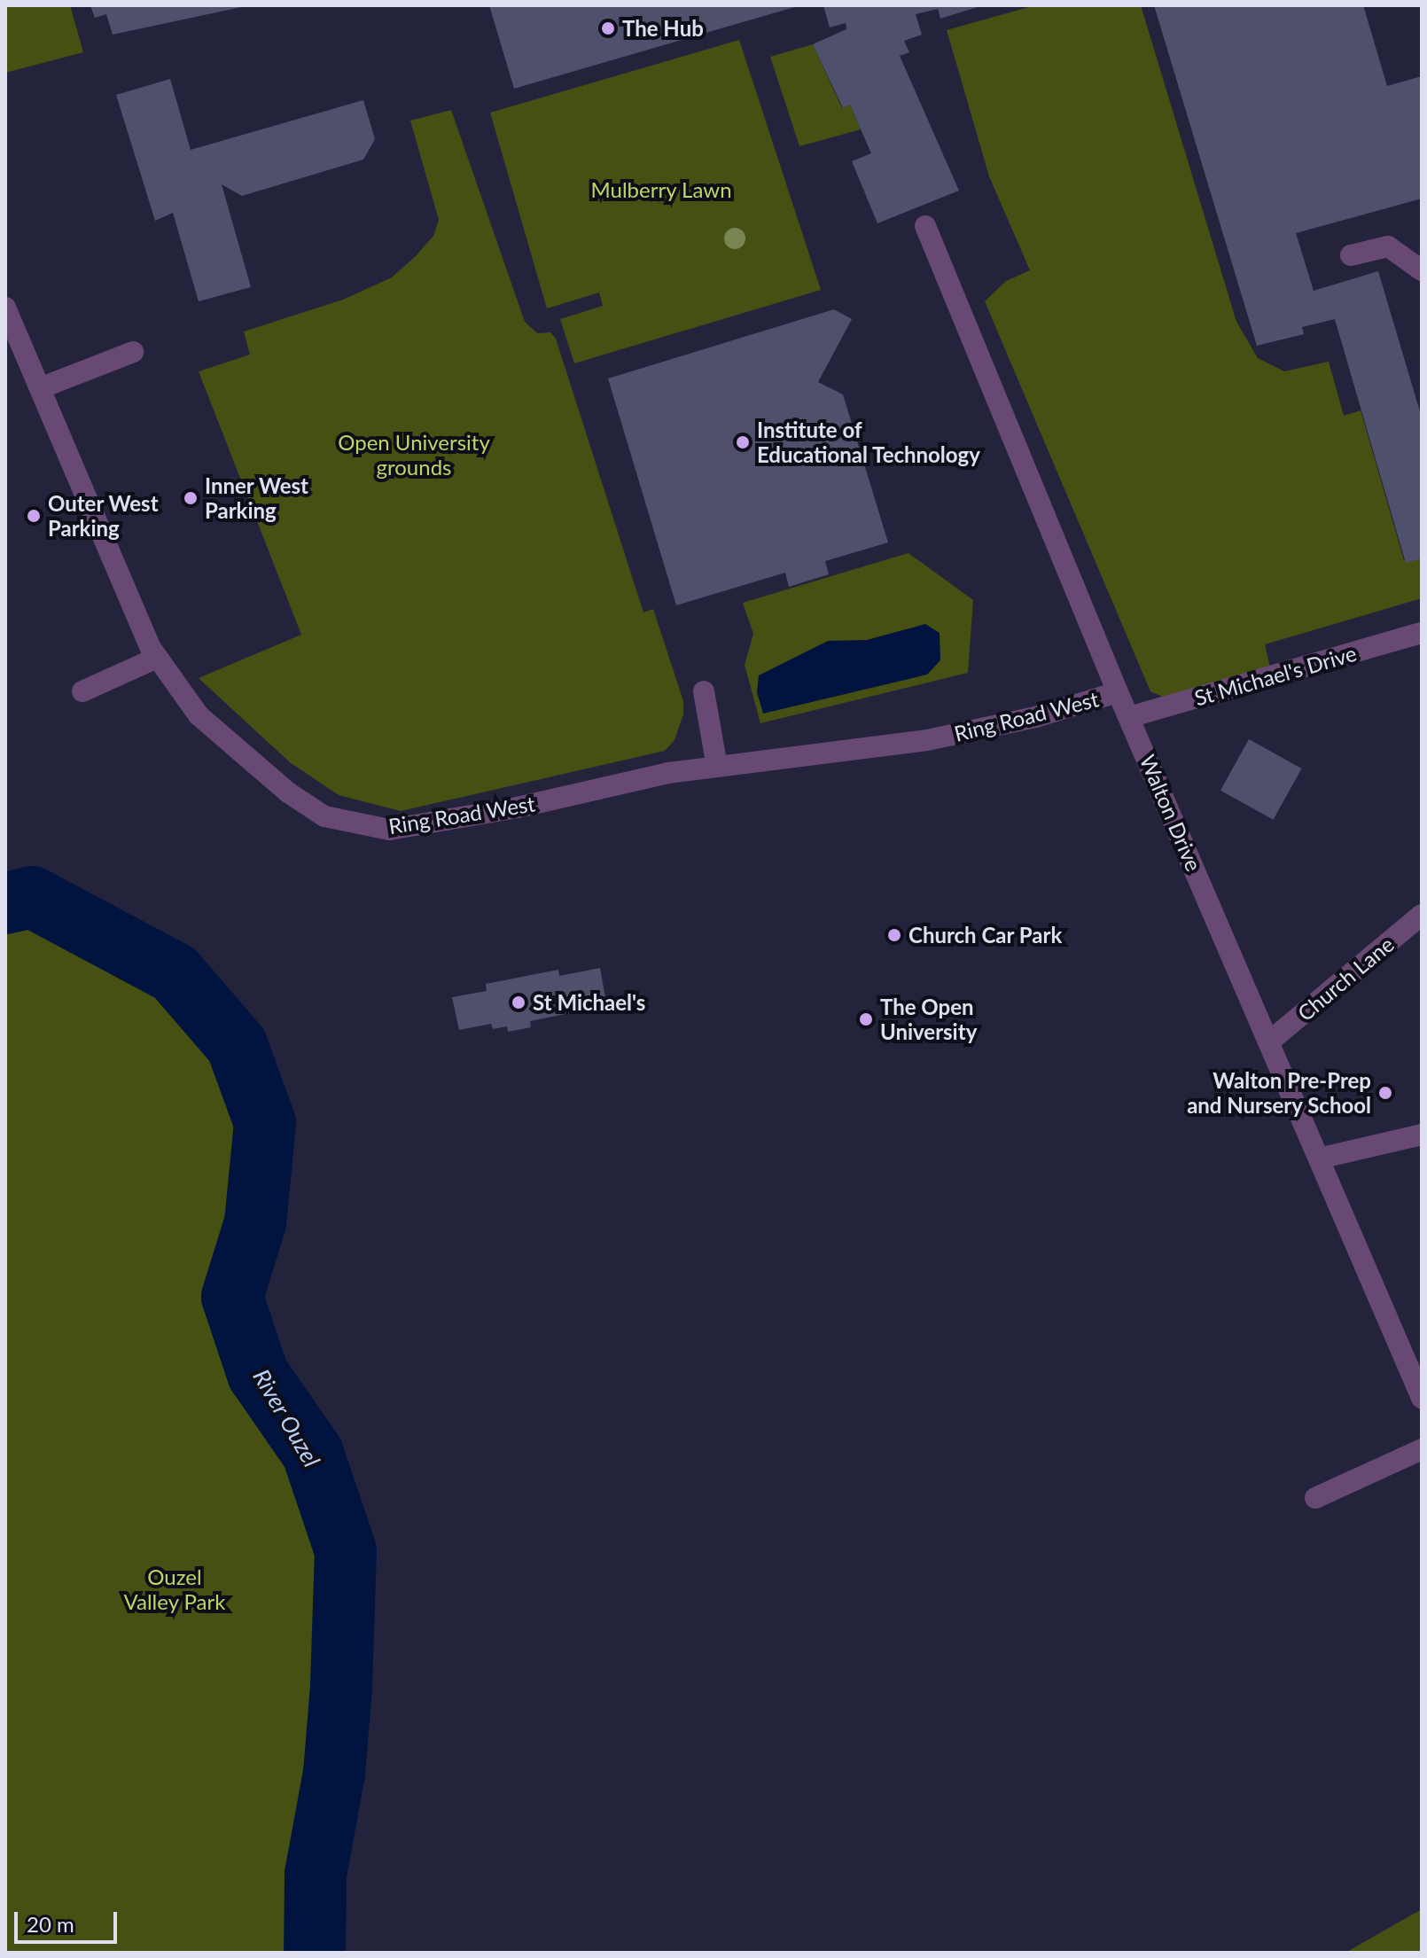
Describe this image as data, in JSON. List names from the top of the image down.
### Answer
{
  "streets": {
    "street": [
      "St Michael's Drive",
      "Ring Road West",
      "Walton Drive",
      "Church Lane"
    ]
  },
  "crossings": [
    ["St Michael's Drive", "Walton Drive"],
    ["Ring Road West", "Walton Drive"],
    ["Walton Drive", "Church Lane"]
  ],
  "water": ["River Ouzel"],
  "parks": ["Mulberry Lawn", "Open University grounds", "Ouzel Valley Park"],
  "places": [
    "The Hub",
    "Institute of Educational Technology",
    "Inner West Parking",
    "Outer West Parking",
    "Church Car Park",
    "St Michael's",
    "The Open University",
    "Walton Pre-Prep and Nursery School"
  ],
  "scale_bar": "20 m"
}
